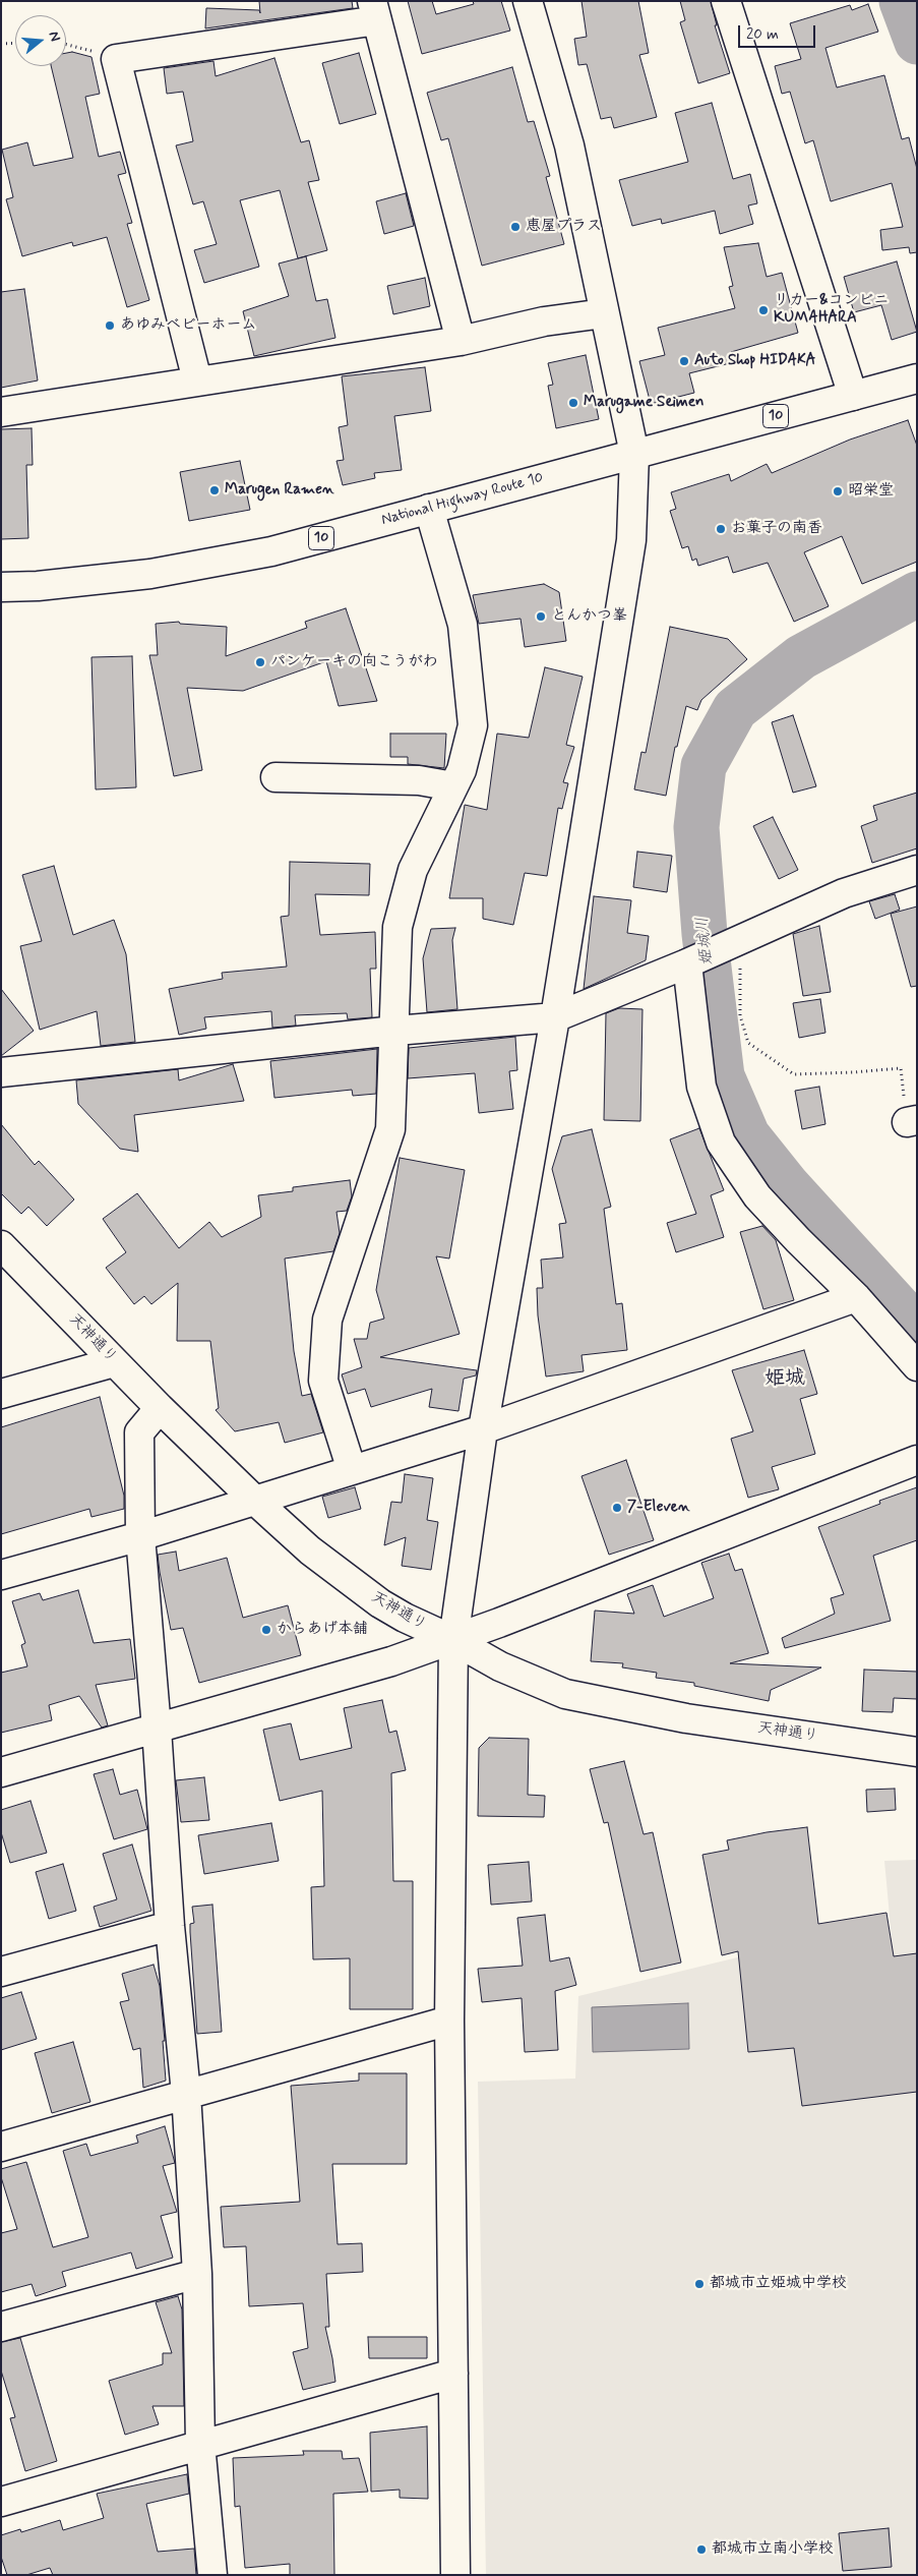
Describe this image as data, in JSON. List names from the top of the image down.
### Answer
{
  "streets": {
    "main road": ["10", "National Highway Route 10", "天神通り"]
  },
  "districts": ["姫城"],
  "water": ["姫城川"],
  "places": [
    "恵屋プラス",
    "リカー&コンビニ KUMAHARA",
    "あゆみベビーホーム",
    "Auto Shop HIDAKA",
    "Marugame Seimen",
    "Marugen Ramen",
    "昭栄堂",
    "お菓子の南香",
    "とんかつ峯",
    "パンケーキの向こうがわ",
    "7-Eleven",
    "からあげ本舗",
    "都城市立姫城中学校",
    "都城市立南小学校"
  ],
  "scale_bar": "20 m",
  "north": "right"
}
